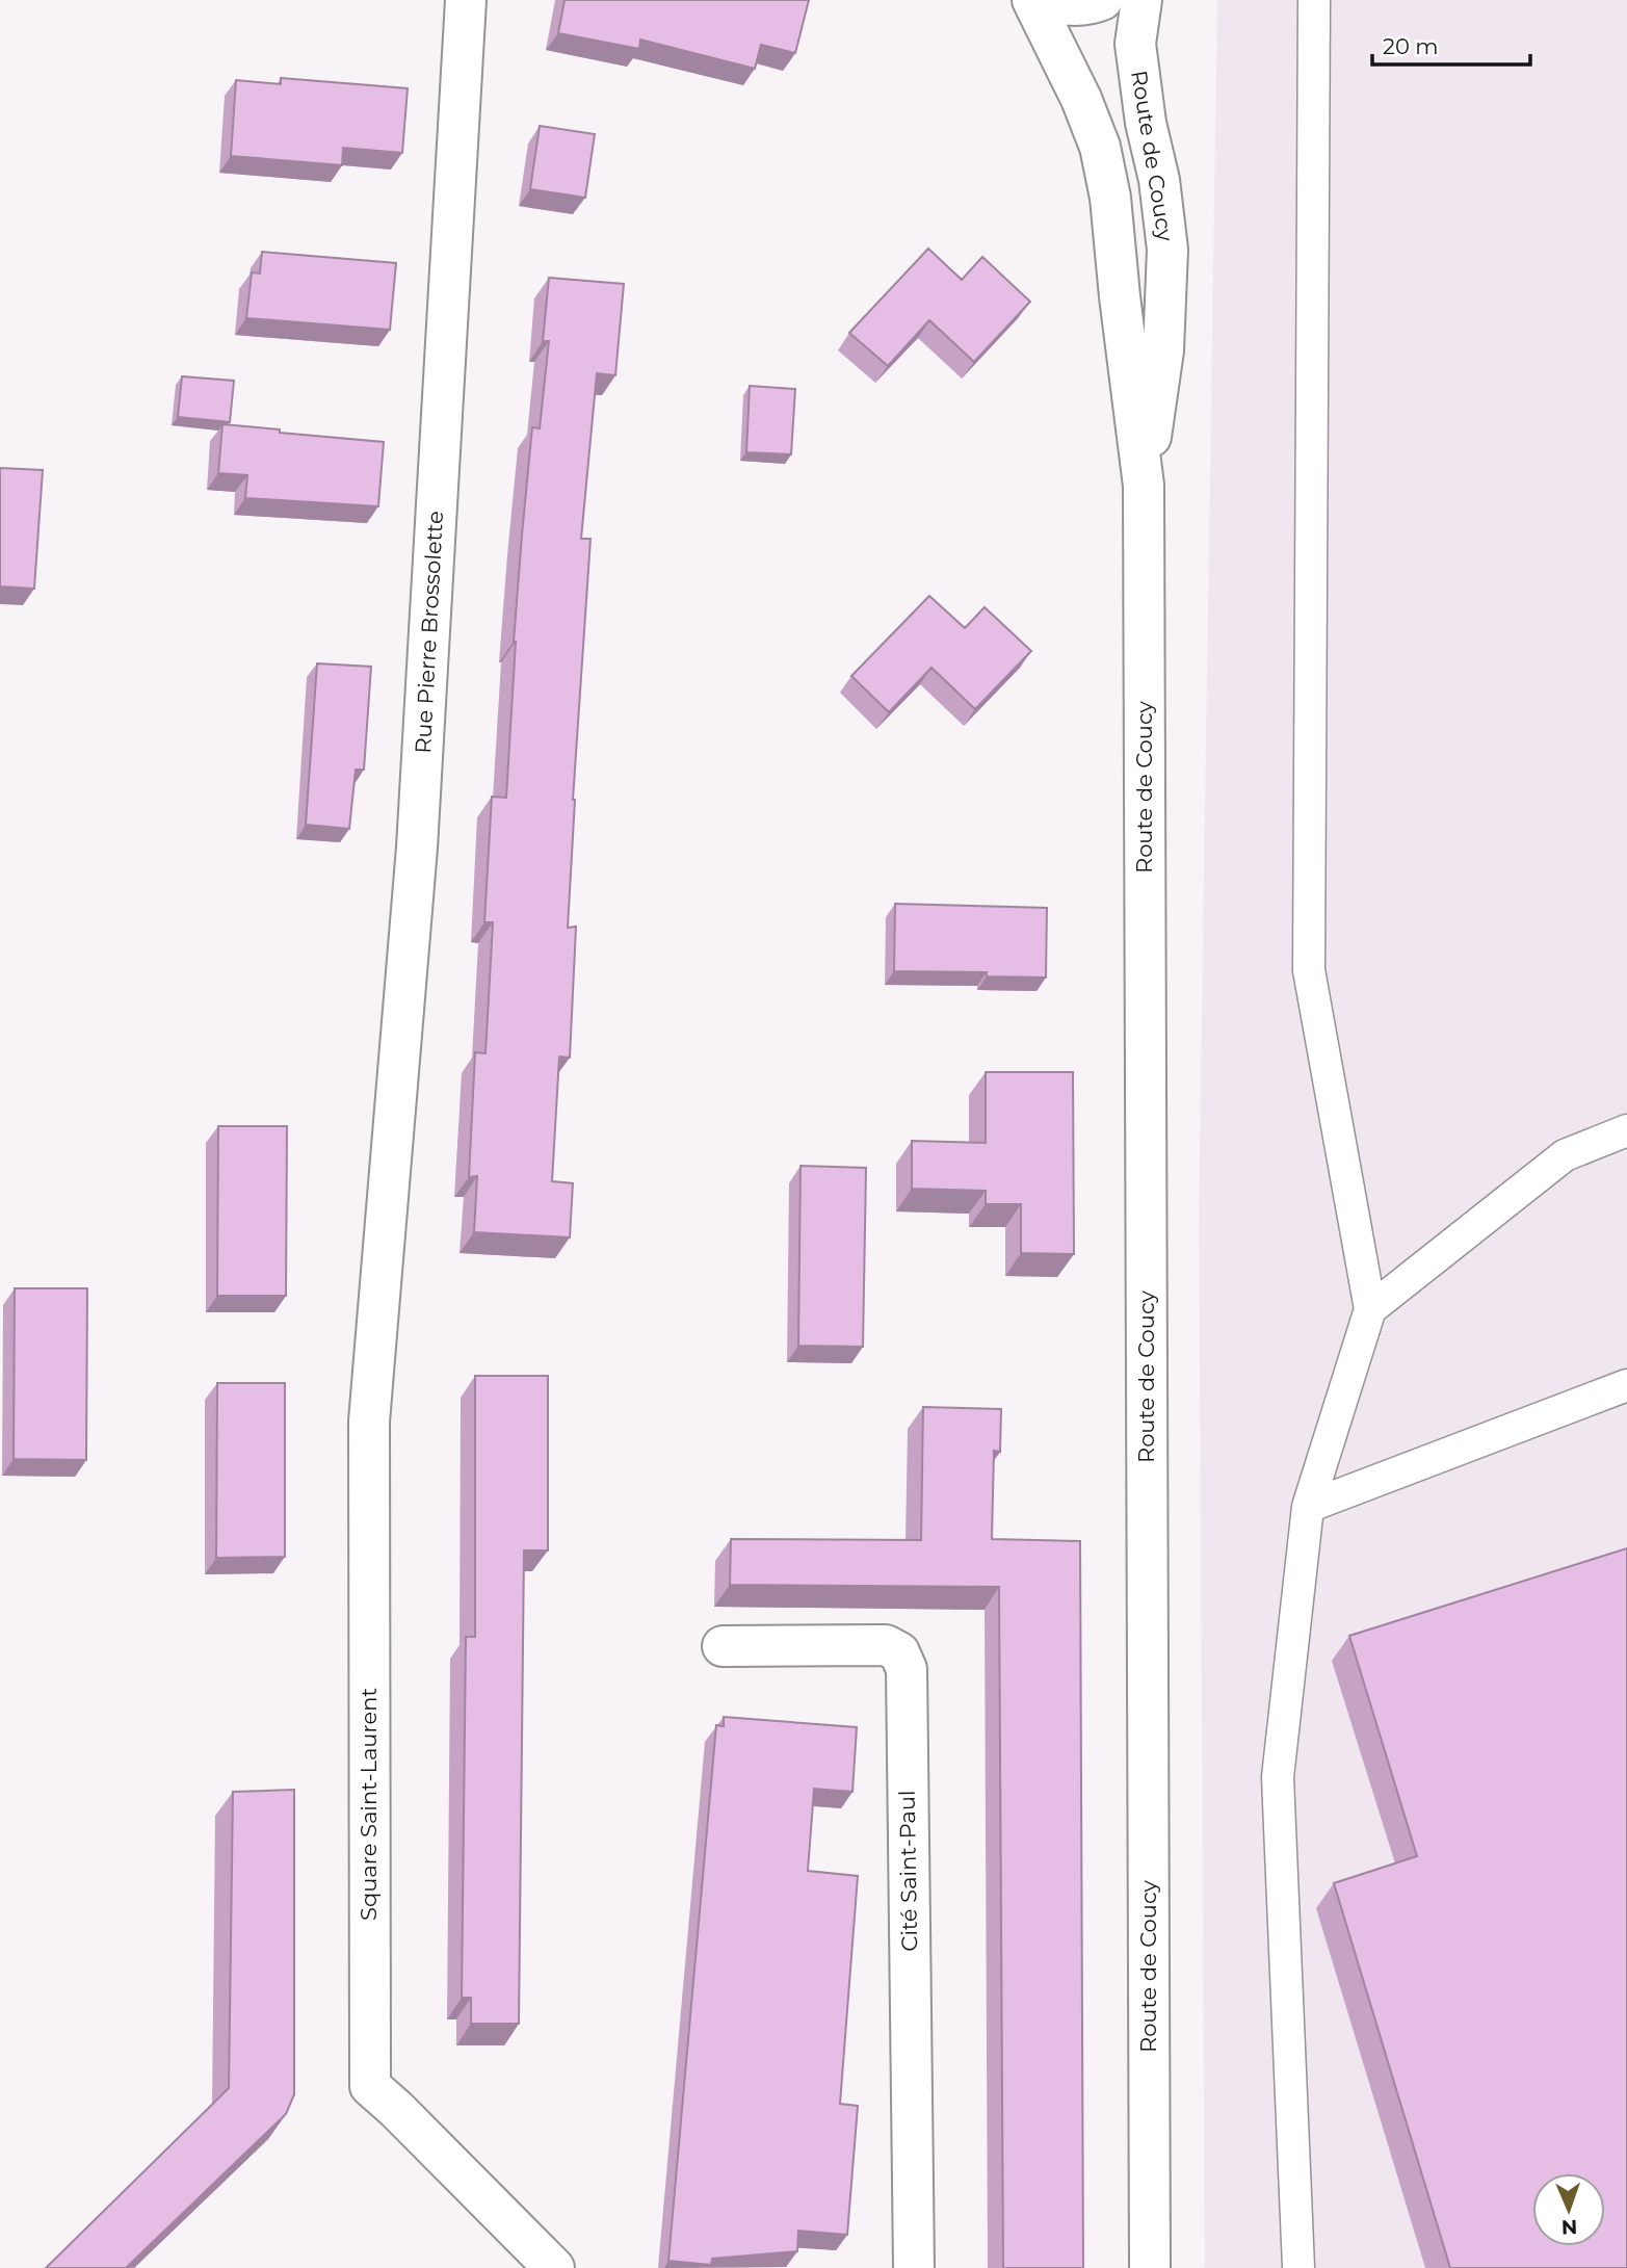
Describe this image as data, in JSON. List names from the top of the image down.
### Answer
{
  "streets": {
    "street": [
      "Route de Coucy",
      "Rue Pierre Brossolette",
      "Square Saint-Laurent",
      "Cité Saint-Paul"
    ]
  },
  "crossings": [
    ["Rue Pierre Brossolette", "Square Saint-Laurent"]
  ],
  "scale_bar": "20 m",
  "north": "bottom"
}
